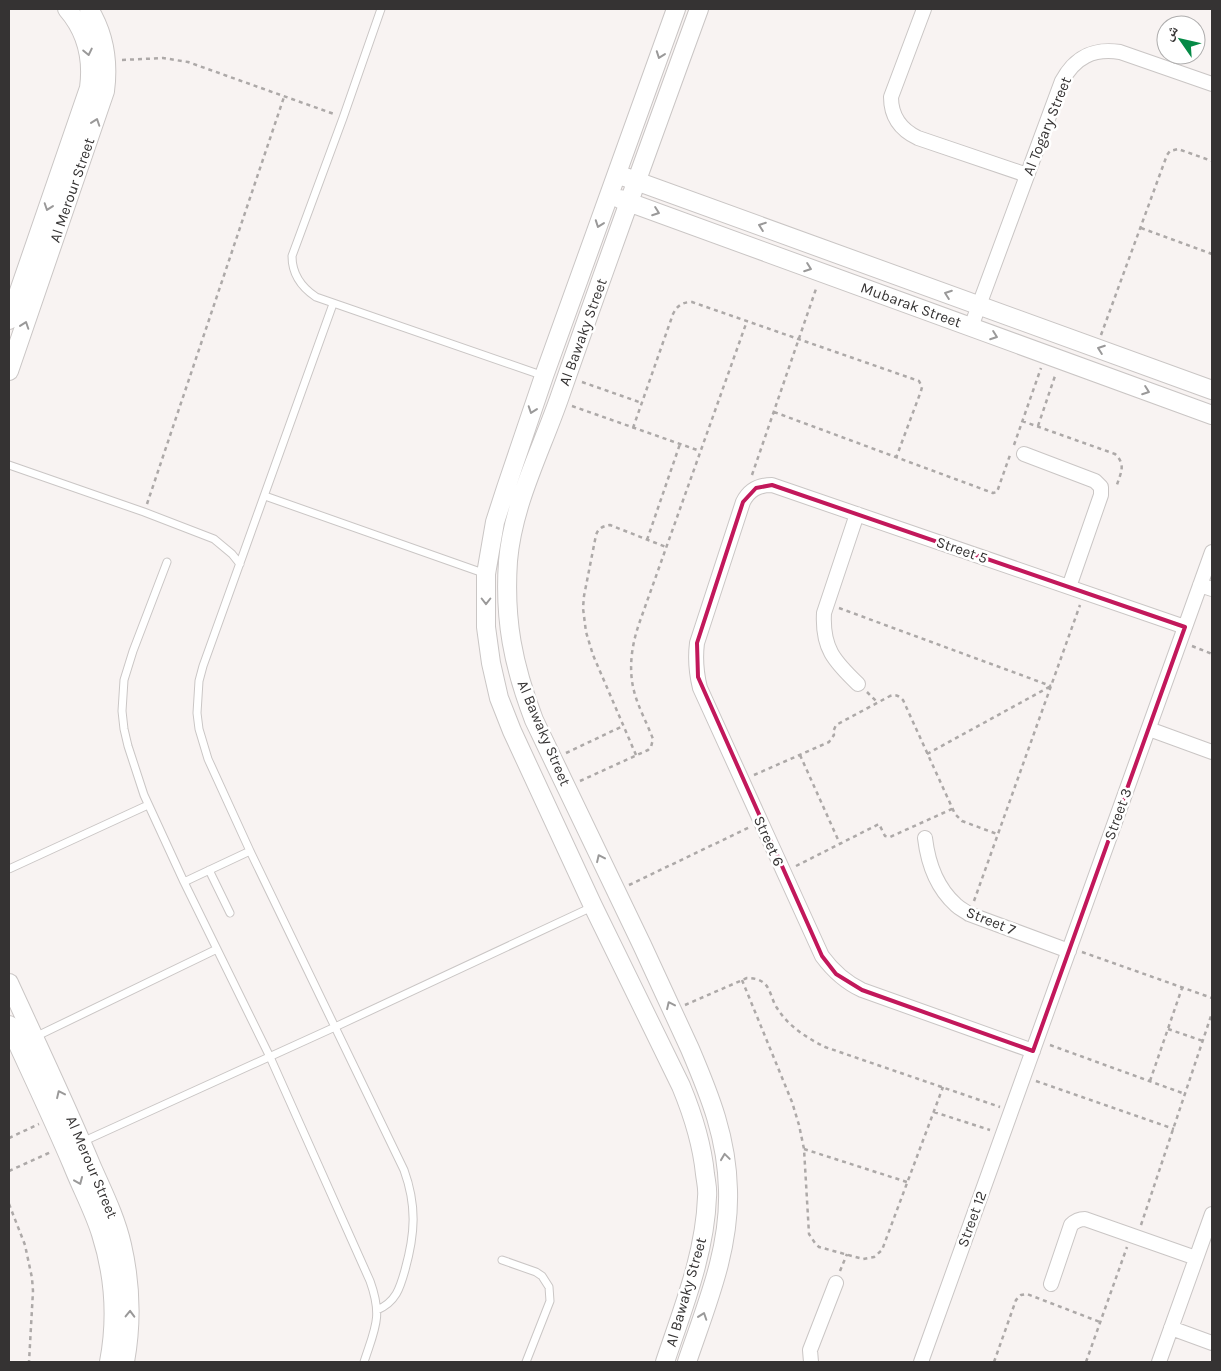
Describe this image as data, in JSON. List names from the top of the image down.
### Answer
{
  "streets": {
    "street": [
      "Al Togary Street",
      "Al Merour Street",
      "Mubarak Street",
      "Al Bawaky Street",
      "Street 5",
      "Street 3",
      "Street 6",
      "Street 7",
      "Street 12"
    ]
  },
  "crossings": [
    ["Al Togary Street", "Mubarak Street"],
    ["Mubarak Street", "Al Bawaky Street"],
    ["Street 5", "Street 3"],
    ["Street 5", "Street 6"],
    ["Street 3", "Street 6"],
    ["Street 3", "Street 7"],
    ["Street 3", "Street 12"]
  ],
  "north": "top left"
}
